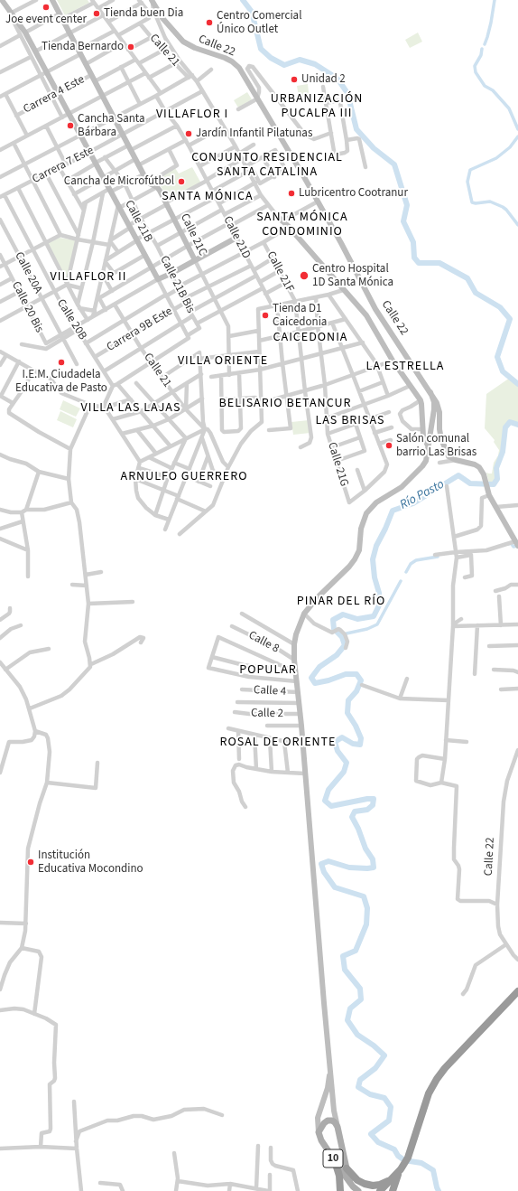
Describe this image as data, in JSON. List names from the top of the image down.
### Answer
{
  "streets": {
    "main road": [
      "Calle 22",
      "Calle 21B",
      "Calle 21C",
      "10"
    ],
    "street": [
      "Calle 21",
      "Carrera 4 Este",
      "Carrera 7 Este",
      "Calle 21D",
      "Calle 21F",
      "Calle 20A",
      "Calle 21B Bis",
      "Calle 20 Bis",
      "Calle 20B",
      "Carrera 9B Este",
      "Calle 21G",
      "Calle 8",
      "Calle 4",
      "Calle 2"
    ]
  },
  "crossings": [
    ["Calle 22", "Calle 8"],
    ["Calle 22", "Calle 4"],
    ["Calle 22", "Calle 2"],
    ["Calle 22", "10"],
    ["Calle 21", "Carrera 4 Este"],
    ["Calle 21", "Carrera 7 Este"],
    ["Calle 21", "Carrera 9B Este"],
    ["Carrera 4 Este", "Calle 21B"],
    ["Carrera 4 Este", "Calle 21D"],
    ["Carrera 7 Este", "Calle 21B"],
    ["Carrera 7 Este", "Calle 21D"],
    ["Carrera 7 Este", "Calle 20B"],
    ["Calle 21B", "Calle 21B Bis"],
    ["Calle 21B", "Carrera 9B Este"],
    ["Calle 21C", "Carrera 9B Este"],
    ["Calle 21D", "Carrera 9B Este"],
    ["Calle 20A", "Calle 20 Bis"],
    ["Calle 21B Bis", "Carrera 9B Este"],
    ["Calle 20B", "Carrera 9B Este"]
  ],
  "districts": [
    "URBANIZACIÓN PUCALPA III",
    "VILLAFLOR I",
    "CONJUNTO RESIDENCIAL SANTA CATALINA",
    "SANTA MÓNICA",
    "SANTA MÓNICA CONDOMINIO",
    "VILLAFLOR II",
    "CAICEDONIA",
    "VILLA ORIENTE",
    "LA ESTRELLA",
    "BELISARIO BETANCUR",
    "VILLA LAS LAJAS",
    "LAS BRISAS",
    "ARNULFO GUERRERO",
    "PINAR DEL RÍO",
    "POPULAR",
    "ROSAL DE ORIENTE"
  ],
  "water": ["Río Pasto"],
  "places": [
    "Joe event center",
    "Tienda buen Dia",
    "Centro Comercial Único Outlet",
    "Tienda Bernardo",
    "Unidad 2",
    "Cancha Santa Bárbara",
    "Jardín Infantil Pilatunas",
    "Cancha de Microfútbol",
    "Lubricentro Cootranur",
    "Centro Hospital 1D Santa Mónica",
    "Tienda D1 Caicedonia",
    "I.E.M. Ciudadela Educativa de Pasto",
    "Salón comunal barrio Las Brisas",
    "Institución Educativa Mocondino"
  ]
}
